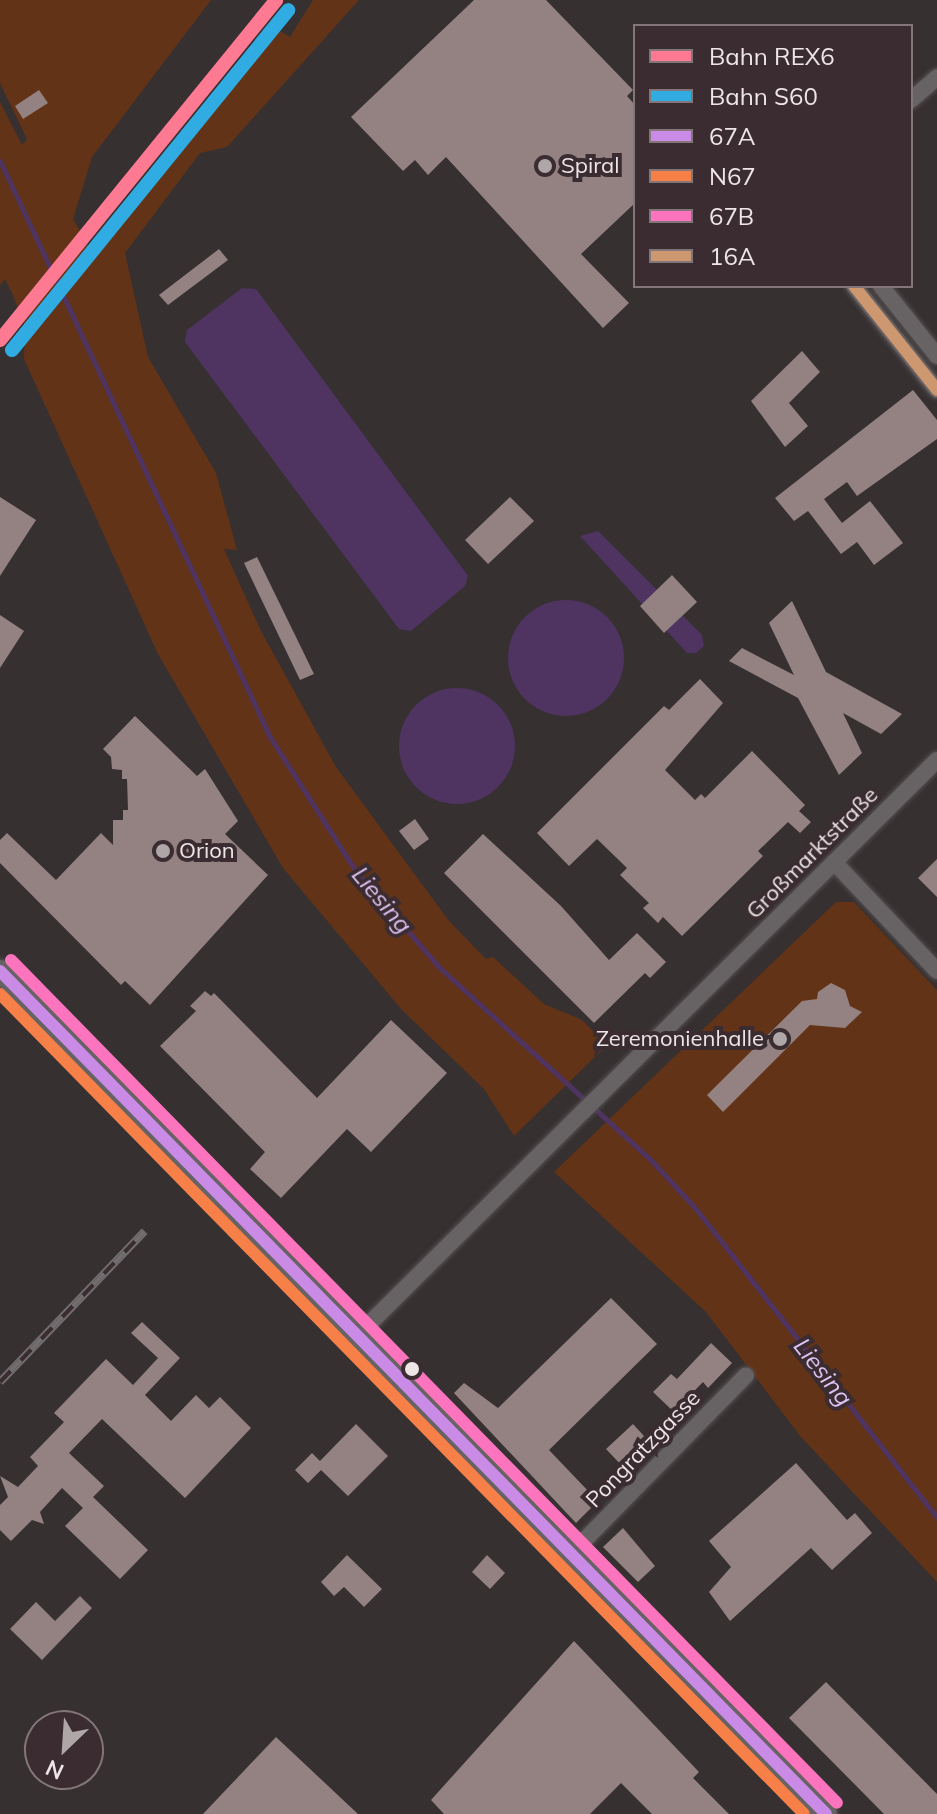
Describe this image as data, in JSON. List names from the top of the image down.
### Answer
{
  "streets": {
    "street": ["Großmarktstraße", "Pongratzgasse"]
  },
  "water": ["Liesing"],
  "places": ["Spiral", "Orion", "Zeremonienhalle"],
  "lines": [
    "rail line REX6",
    "rail line S60",
    "transit line 16A",
    "transit line 67B",
    "transit line 67A",
    "transit line N67"
  ],
  "legend": [
    "Bahn REX6",
    "Bahn S60",
    "67A",
    "N67",
    "67B",
    "16A"
  ],
  "north": "bottom left"
}
